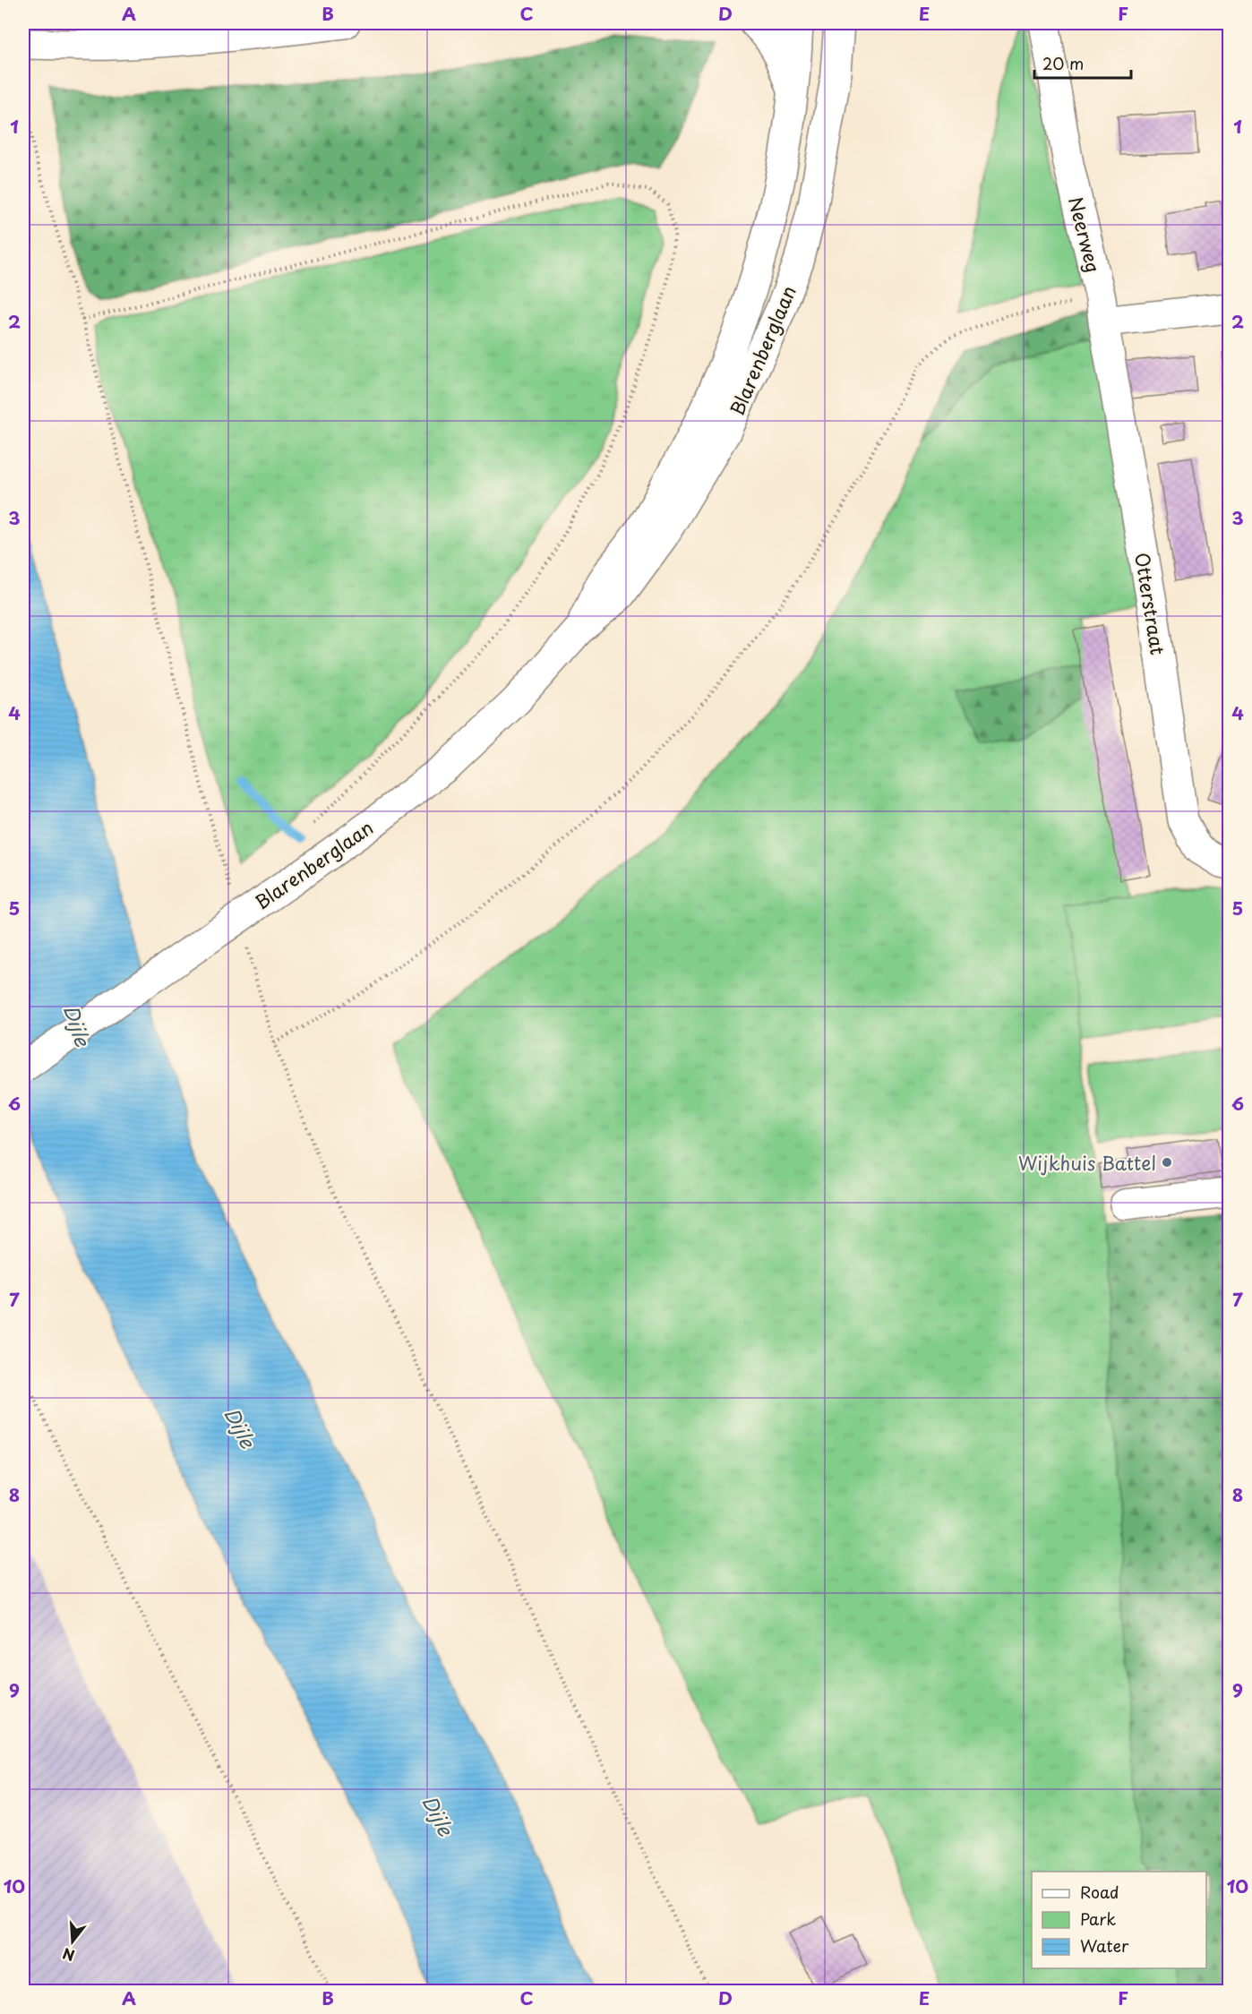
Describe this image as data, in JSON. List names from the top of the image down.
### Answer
{
  "streets": {
    "street": ["Neerweg", "Blarenberglaan", "Otterstraat"]
  },
  "crossings": [
    ["Neerweg", "Otterstraat"]
  ],
  "water": ["Dijle"],
  "places": ["Wijkhuis Battel"],
  "legend": ["Road", "Park", "Water"],
  "scale_bar": "20 m",
  "north": "bottom",
  "grid": {
    "columns": [
      "A",
      "B",
      "C",
      "D",
      "E",
      "F"
    ],
    "rows": [
      "1",
      "2",
      "3",
      "4",
      "5",
      "6",
      "7",
      "8",
      "9",
      "10"
    ]
  }
}
